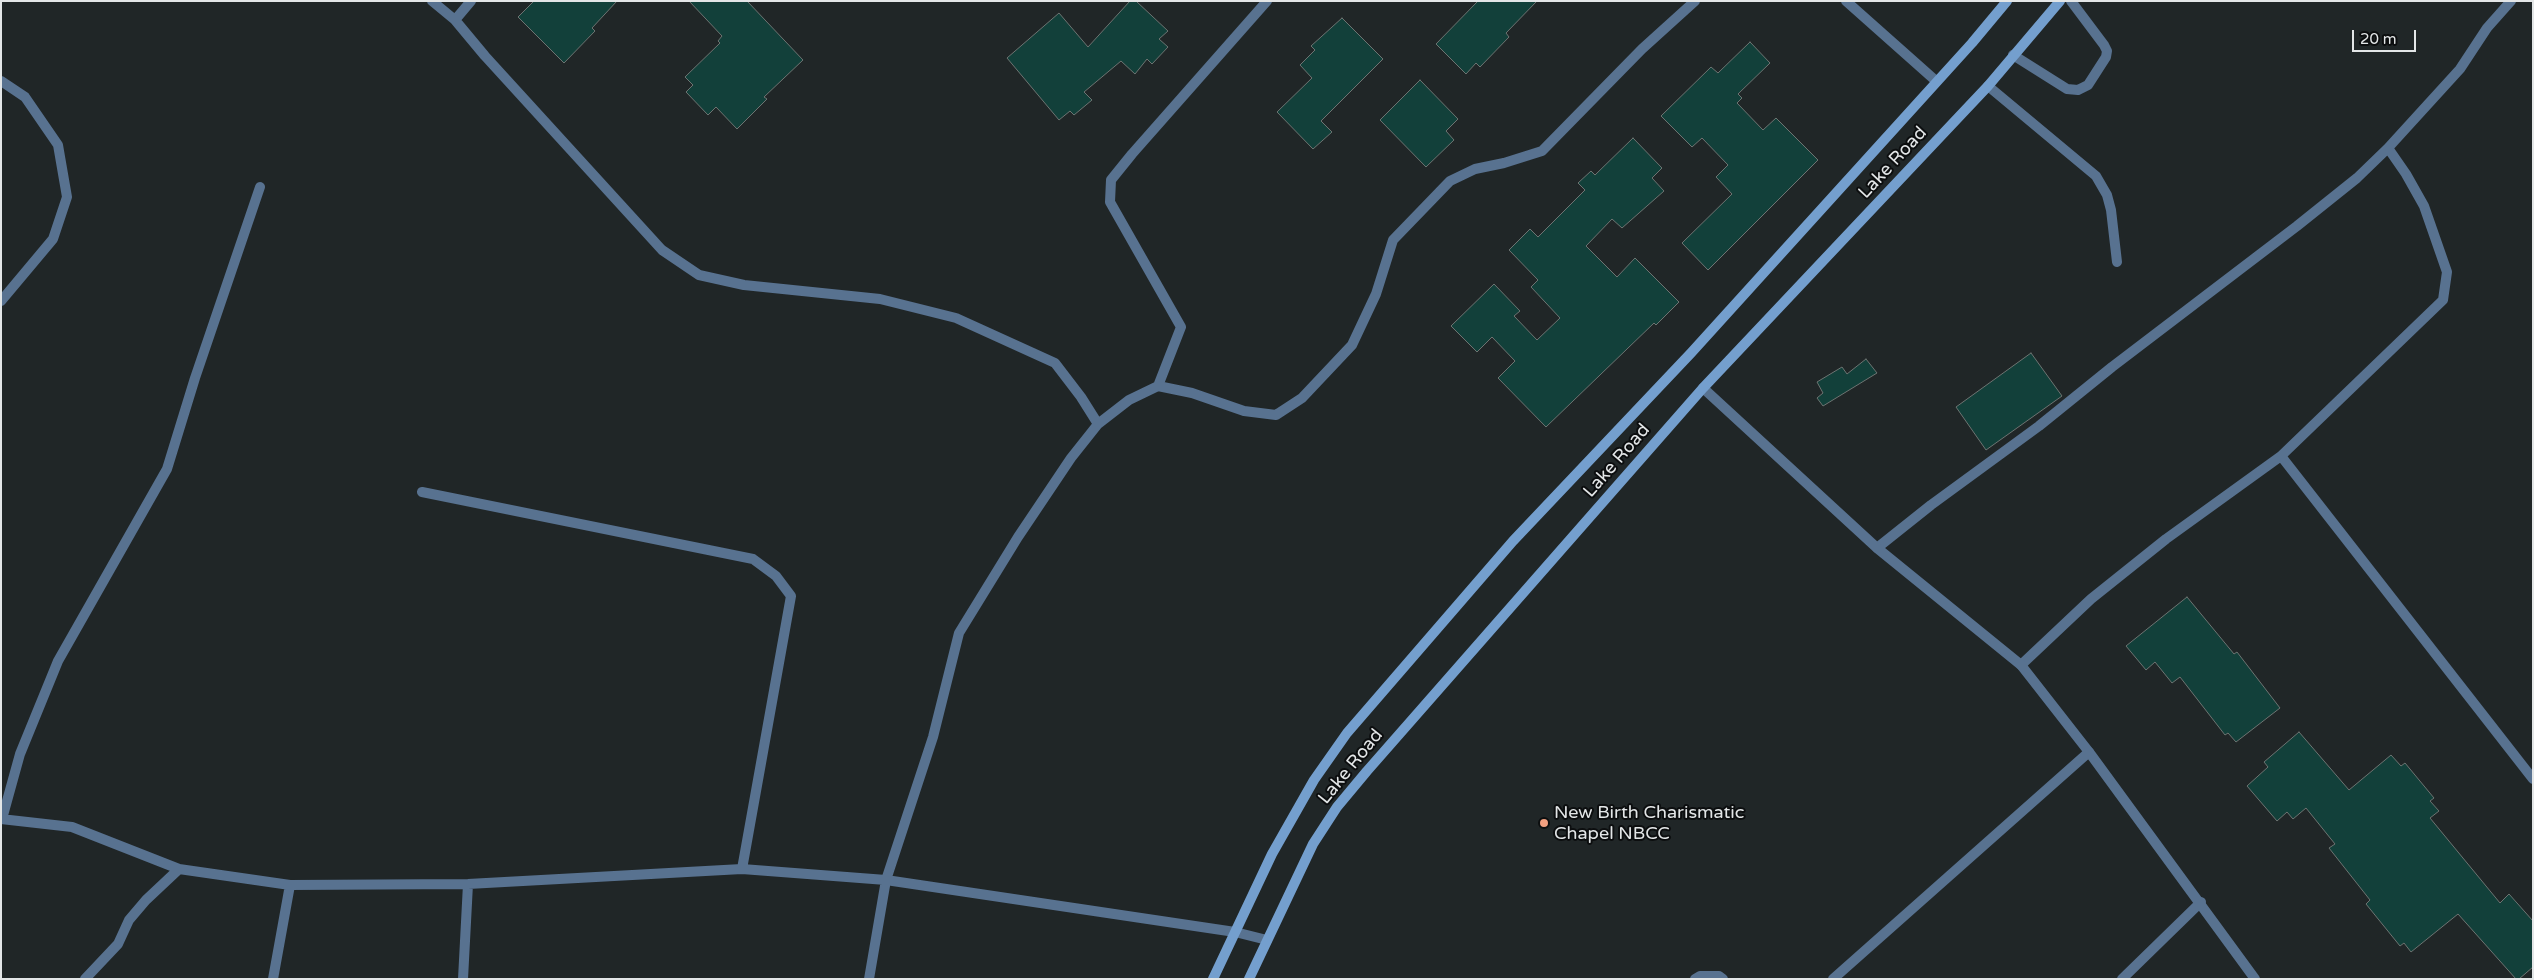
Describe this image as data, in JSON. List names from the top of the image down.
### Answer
{
  "streets": {
    "main road": ["Lake Road"]
  },
  "places": ["New Birth Charismatic Chapel NBCC"],
  "scale_bar": "20 m"
}
